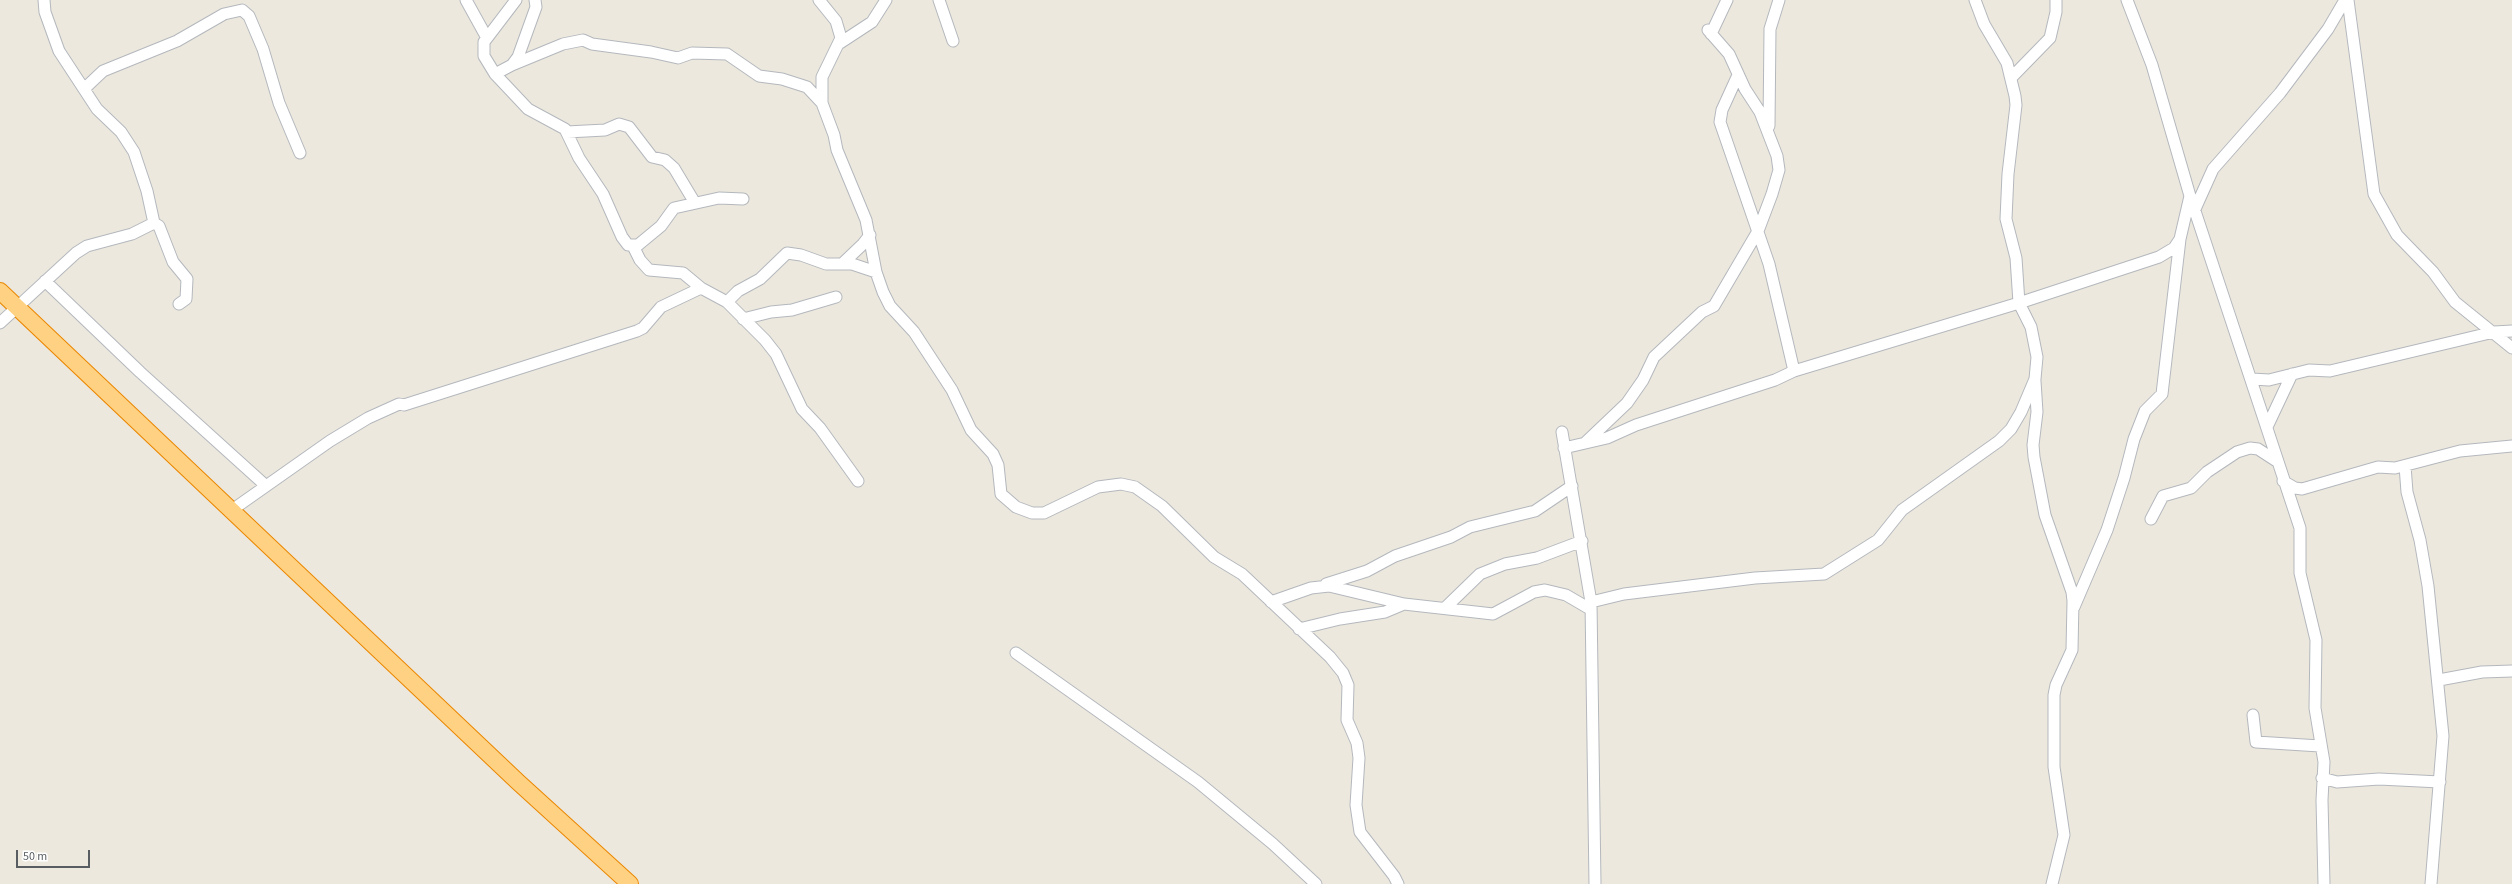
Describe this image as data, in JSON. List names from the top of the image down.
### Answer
{
  "scale_bar": "50 m"
}
